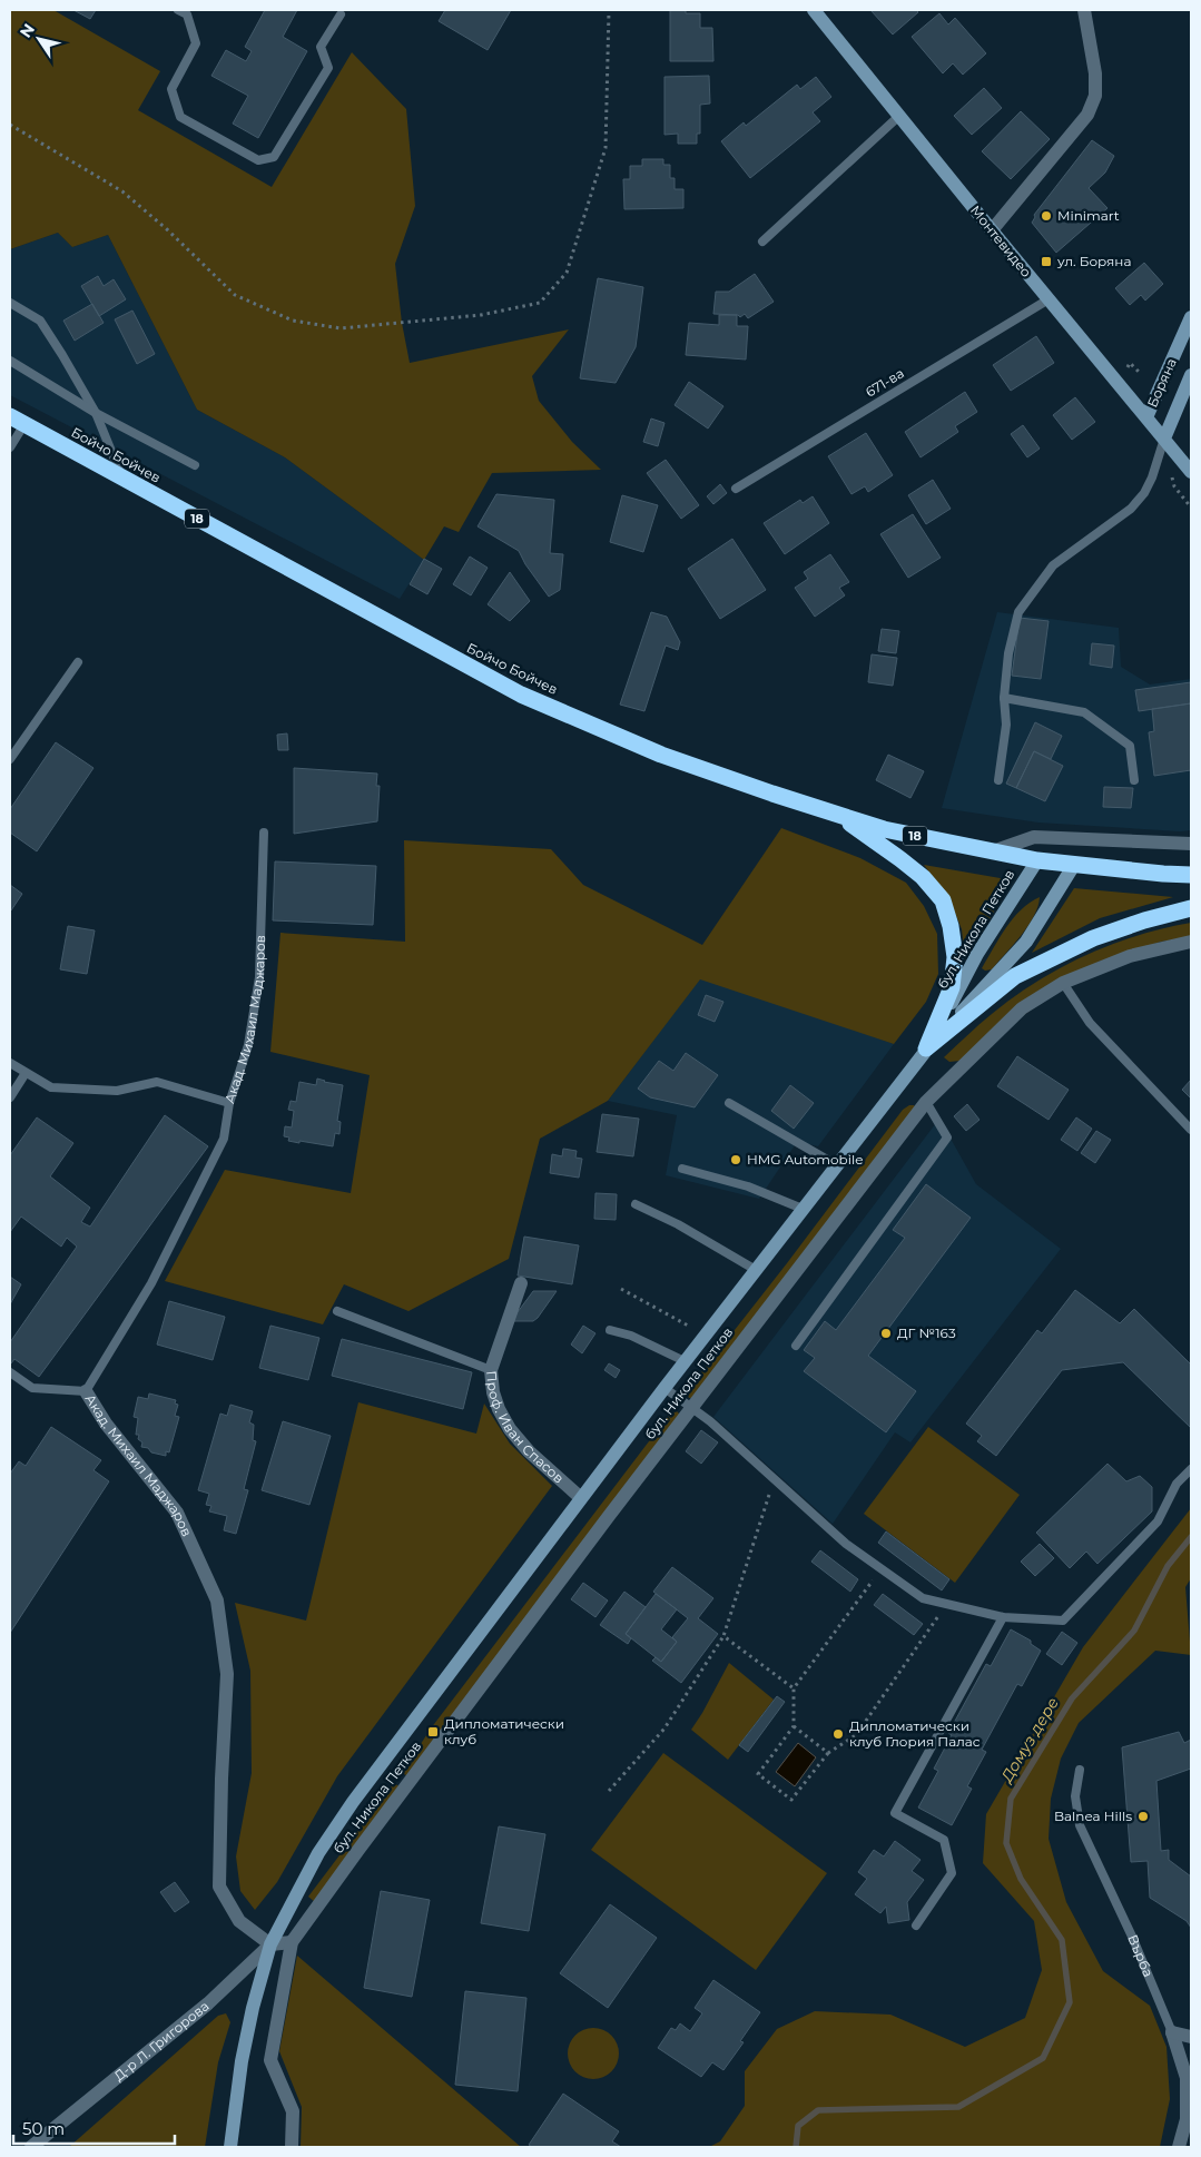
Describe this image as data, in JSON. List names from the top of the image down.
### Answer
{
  "streets": {
    "highway": ["Бойчо Бойчев", "18"],
    "street": [
      "Монтевидео",
      "Боряна",
      "бул. Никола Петков",
      "Акад. Михаил Маджаров",
      "Проф. Иван Спасов",
      "Върба",
      "Д-р Л. Григорова"
    ],
    "lane": ["671-ва"]
  },
  "crossings": [
    ["Монтевидео", "671-ва"],
    ["Монтевидео", "Боряна"],
    ["Бойчо Бойчев", "18"],
    ["Бойчо Бойчев", "бул. Никола Петков"],
    ["18", "бул. Никола Петков"],
    ["бул. Никола Петков", "Акад. Михаил Маджаров"],
    ["бул. Никола Петков", "Проф. Иван Спасов"],
    ["бул. Никола Петков", "Д-р Л. Григорова"],
    ["Акад. Михаил Маджаров", "Д-р Л. Григорова"]
  ],
  "water": ["Домуз дере"],
  "places": {
    "other": [
      "Minimart",
      "HMG Automobile",
      "ДГ №163",
      "Дипломатически клуб Глория Палас",
      "Balnea Hills"
    ],
    "transit": ["ул. Боряна", "Дипломатически клуб"]
  },
  "scale_bar": "50 m",
  "north": "top left"
}
